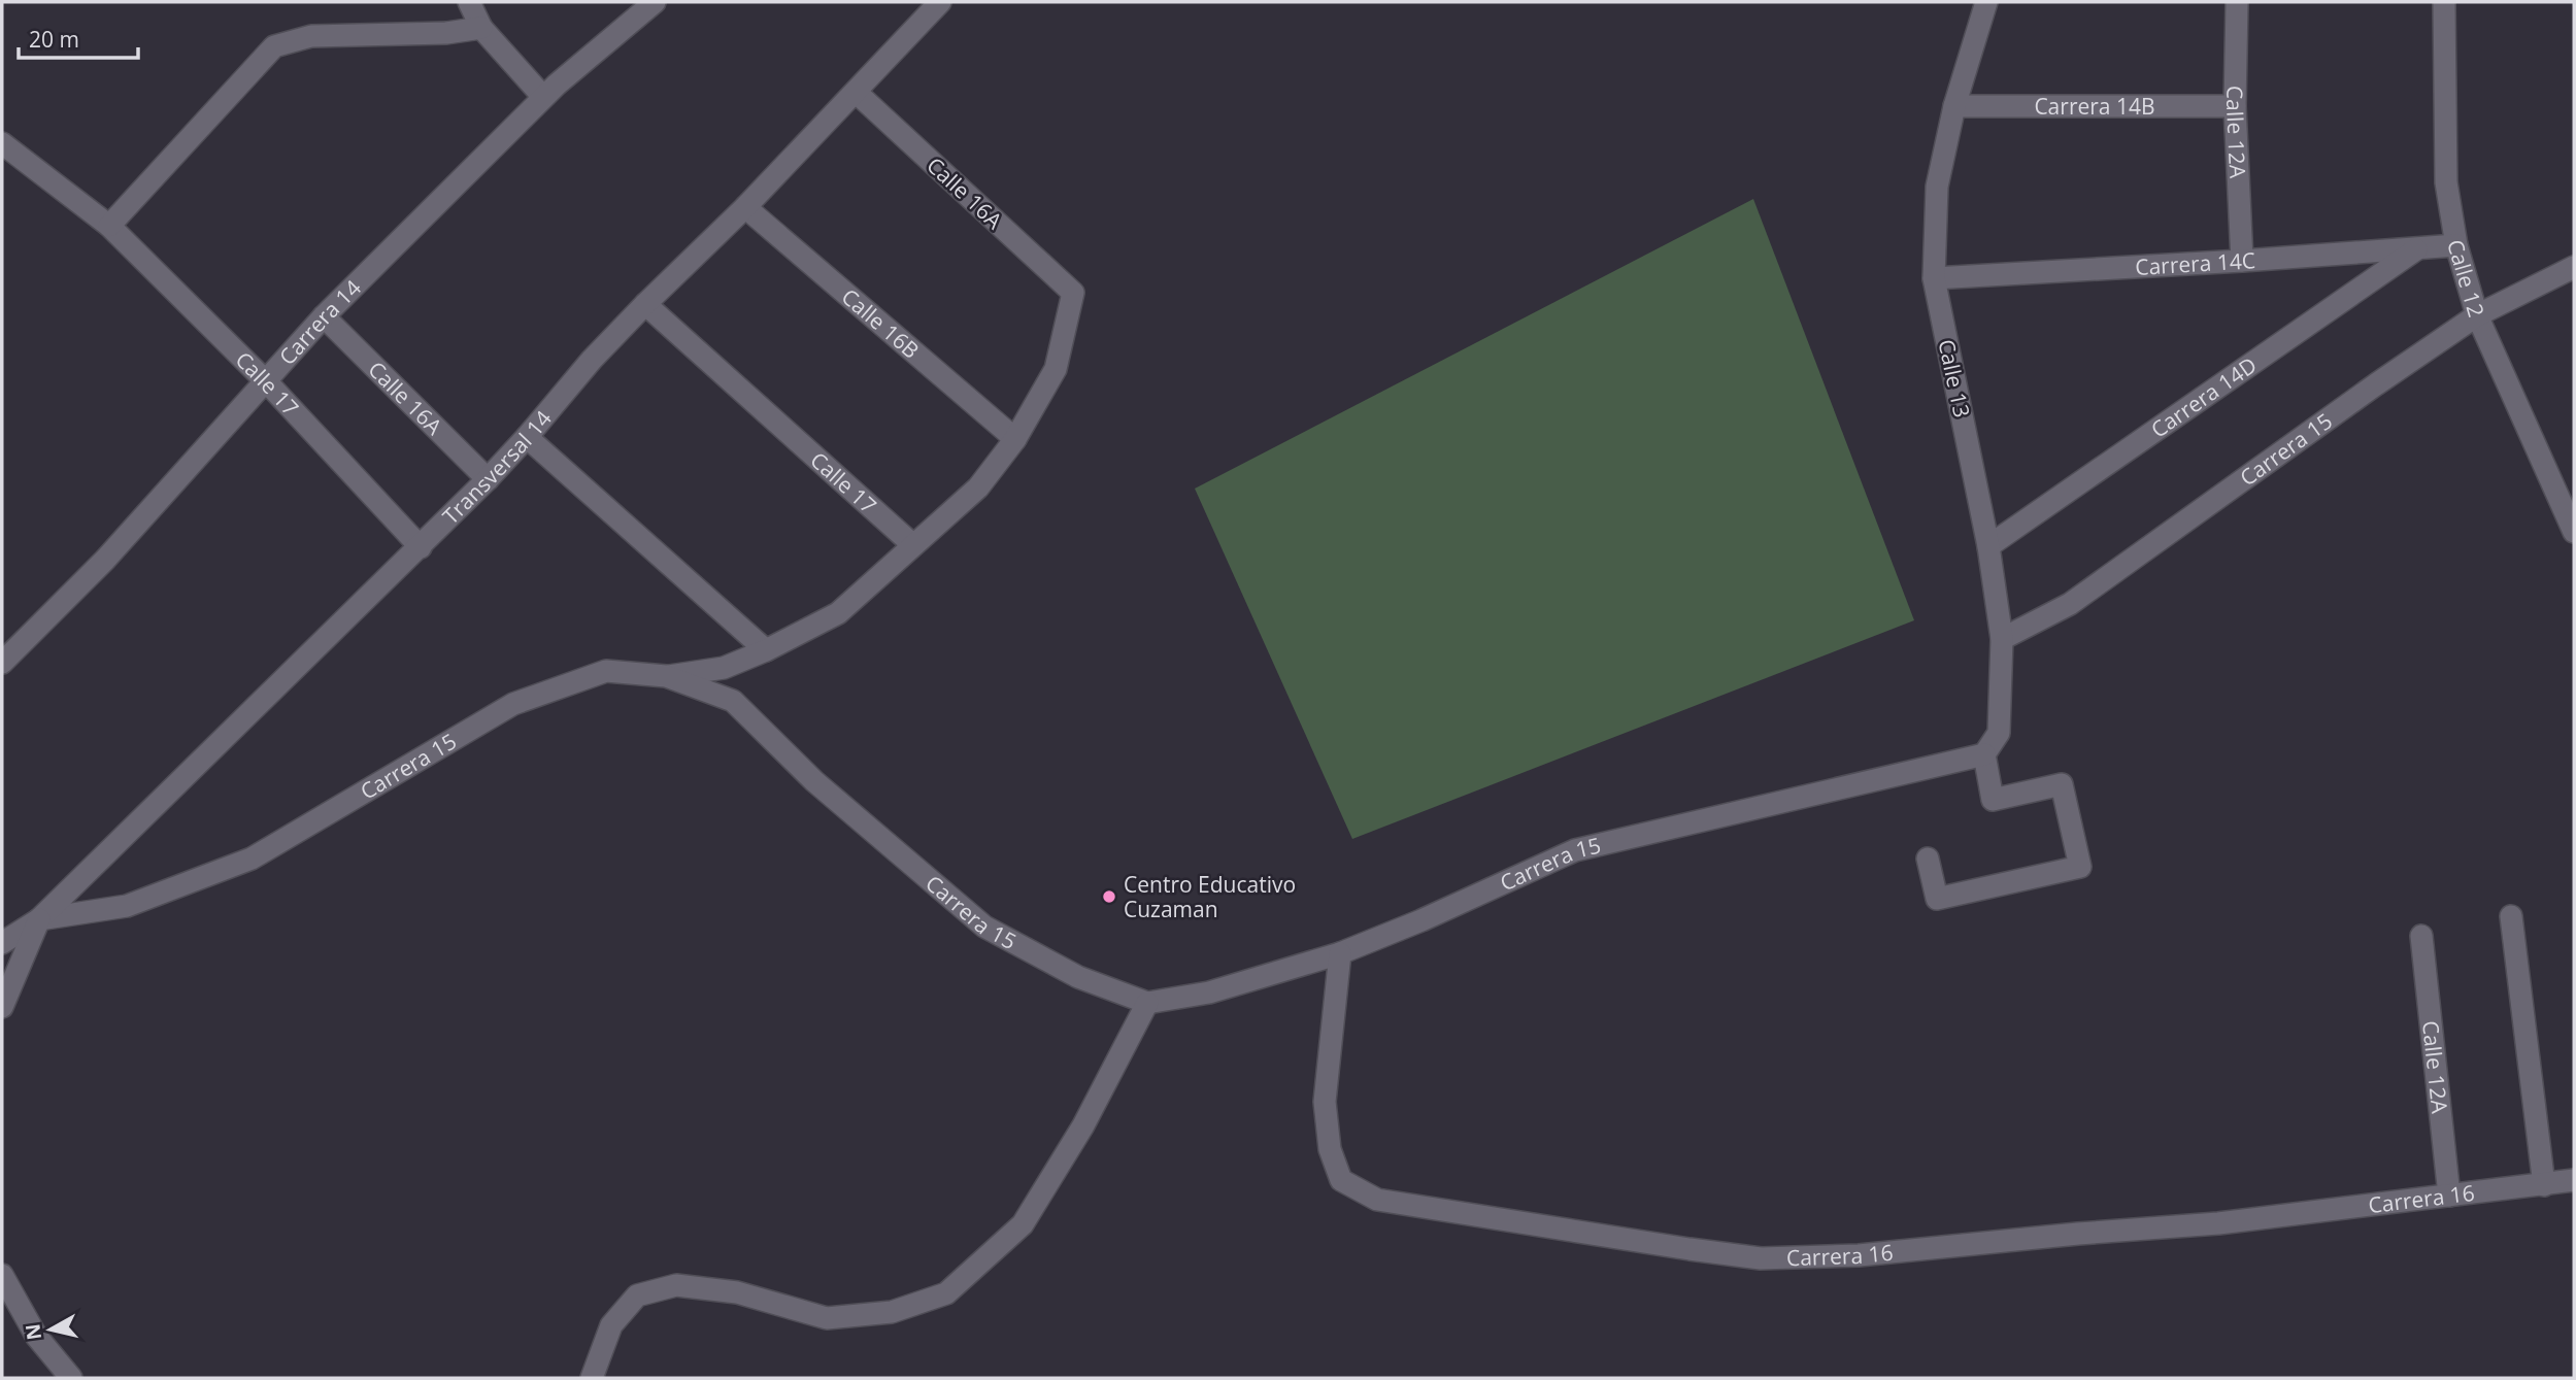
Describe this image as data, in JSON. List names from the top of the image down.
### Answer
{
  "streets": {
    "street": [
      "Carrera 14B",
      "Calle 12A",
      "Calle 16A",
      "Carrera 14C",
      "Calle 12",
      "Carrera 14",
      "Calle 16B",
      "Calle 13",
      "Calle 17",
      "Carrera 14D",
      "Carrera 15",
      "Transversal 14",
      "Carrera 16"
    ]
  },
  "crossings": [
    ["Carrera 14B", "Calle 12A"],
    ["Carrera 14B", "Calle 13"],
    ["Calle 12A", "Carrera 14C"],
    ["Calle 12A", "Carrera 16"],
    ["Calle 16A", "Carrera 14"],
    ["Calle 16A", "Calle 16B"],
    ["Calle 16A", "Transversal 14"],
    ["Carrera 14C", "Calle 12"],
    ["Carrera 14C", "Calle 13"],
    ["Carrera 14C", "Carrera 14D"],
    ["Calle 12", "Carrera 15"],
    ["Carrera 14", "Calle 17"],
    ["Calle 16B", "Transversal 14"],
    ["Calle 13", "Carrera 14D"],
    ["Calle 13", "Carrera 15"],
    ["Calle 17", "Transversal 14"],
    ["Carrera 15", "Transversal 14"],
    ["Carrera 15", "Carrera 16"]
  ],
  "places": ["Centro Educativo Cuzaman"],
  "scale_bar": "20 m",
  "north": "left"
}
